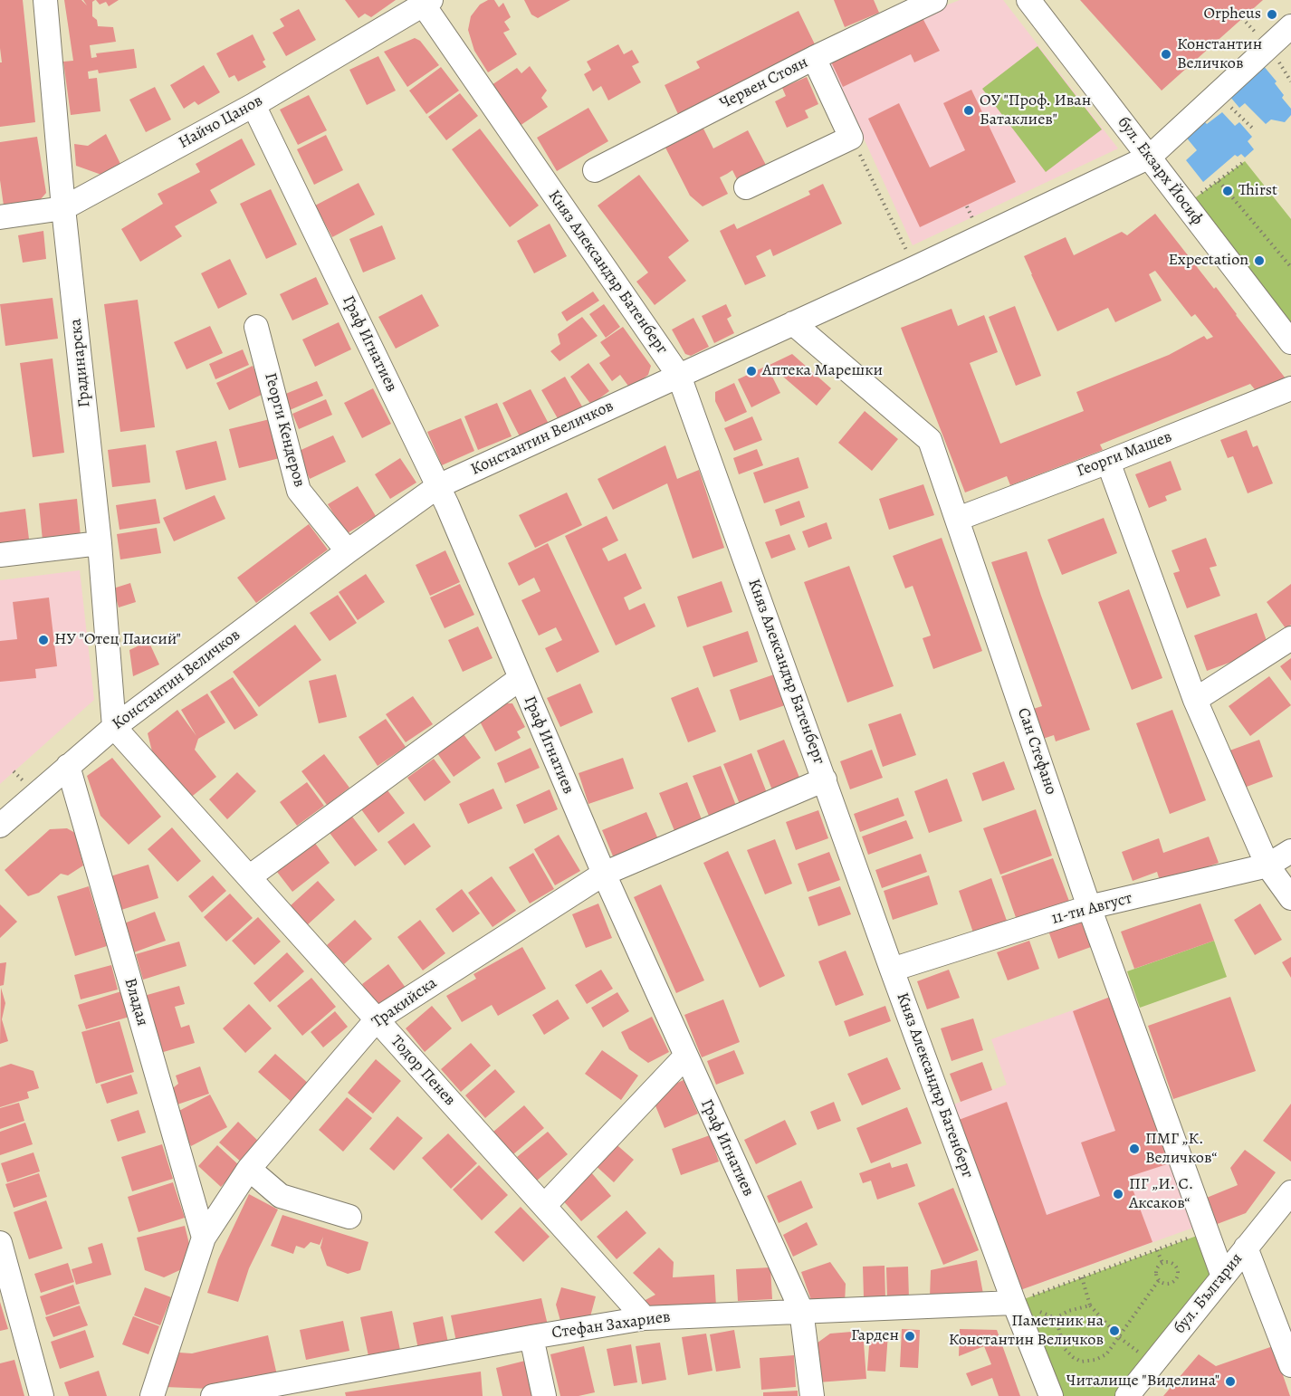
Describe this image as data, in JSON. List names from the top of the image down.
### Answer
{
  "streets": {
    "street": [
      "Червен Стоян",
      "Найчо Цанов",
      "бул. Екзарх Йосиф",
      "Княз Александър Батенберг",
      "Граф Игнатиев",
      "Градинарска",
      "Георги Кендеров",
      "Константин Величков",
      "Георги Машев",
      "Сан Стефано",
      "11-ти Август",
      "Владая",
      "Тракийска",
      "Тодор Пенев",
      "бул. България",
      "Стефан Захариев"
    ]
  },
  "crossings": [
    ["Найчо Цанов", "Княз Александър Батенберг"],
    ["Найчо Цанов", "Граф Игнатиев"],
    ["Найчо Цанов", "Градинарска"],
    ["бул. Екзарх Йосиф", "Константин Величков"],
    ["Княз Александър Батенберг", "Константин Величков"],
    ["Княз Александър Батенберг", "11-ти Август"],
    ["Княз Александър Батенберг", "Тракийска"],
    ["Княз Александър Батенберг", "Стефан Захариев"],
    ["Граф Игнатиев", "Константин Величков"],
    ["Граф Игнатиев", "Тракийска"],
    ["Граф Игнатиев", "Стефан Захариев"],
    ["Градинарска", "Константин Величков"],
    ["Градинарска", "Тодор Пенев"],
    ["Георги Кендеров", "Константин Величков"],
    ["Константин Величков", "Сан Стефано"],
    ["Константин Величков", "Владая"],
    ["Константин Величков", "Тодор Пенев"],
    ["Георги Машев", "Сан Стефано"],
    ["Сан Стефано", "11-ти Август"],
    ["Сан Стефано", "бул. България"],
    ["Владая", "Тракийска"],
    ["Тракийска", "Тодор Пенев"],
    ["Тодор Пенев", "Стефан Захариев"]
  ],
  "places": [
    "Orpheus",
    "Константин Величков",
    "ОУ \"Проф. Иван Батаклиев\"",
    "Thirst",
    "Expectation",
    "Аптека Марешки",
    "НУ \"Отец Паисий\"",
    "ПМГ „К. Величков“",
    "ПГ „И. С. Аксаков“",
    "Паметник на Константин Величков",
    "Гарден",
    "Читалище \"Виделина\""
  ]
}
